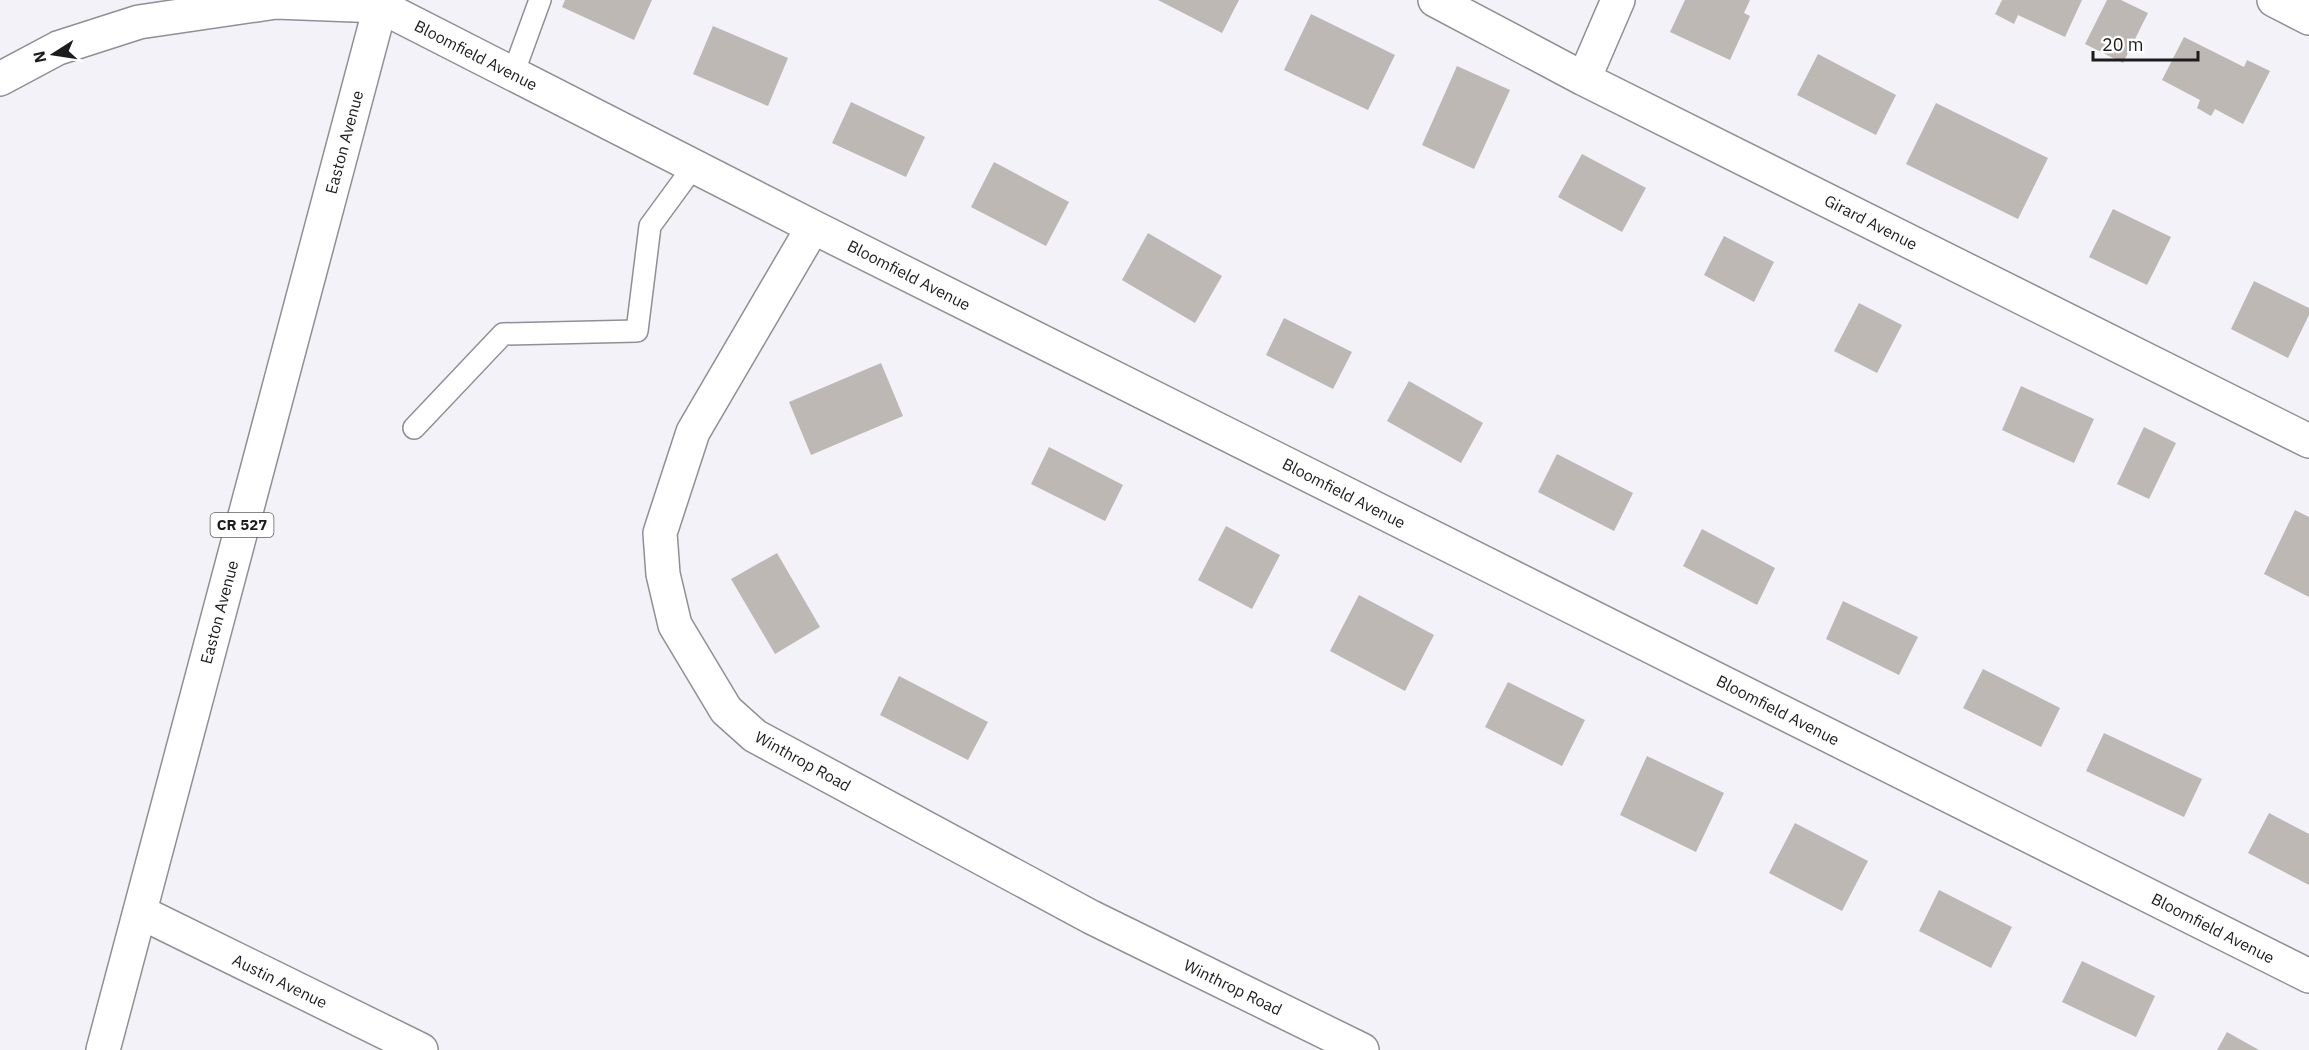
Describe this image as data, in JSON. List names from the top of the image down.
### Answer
{
  "streets": {
    "street": [
      "Bloomfield Avenue",
      "Easton Avenue",
      "Girard Avenue",
      "CR 527",
      "Winthrop Road",
      "Austin Avenue"
    ]
  },
  "crossings": [
    ["Bloomfield Avenue", "Easton Avenue"],
    ["Bloomfield Avenue", "Winthrop Road"],
    ["Easton Avenue", "Austin Avenue"]
  ],
  "scale_bar": "20 m",
  "north": "left"
}
